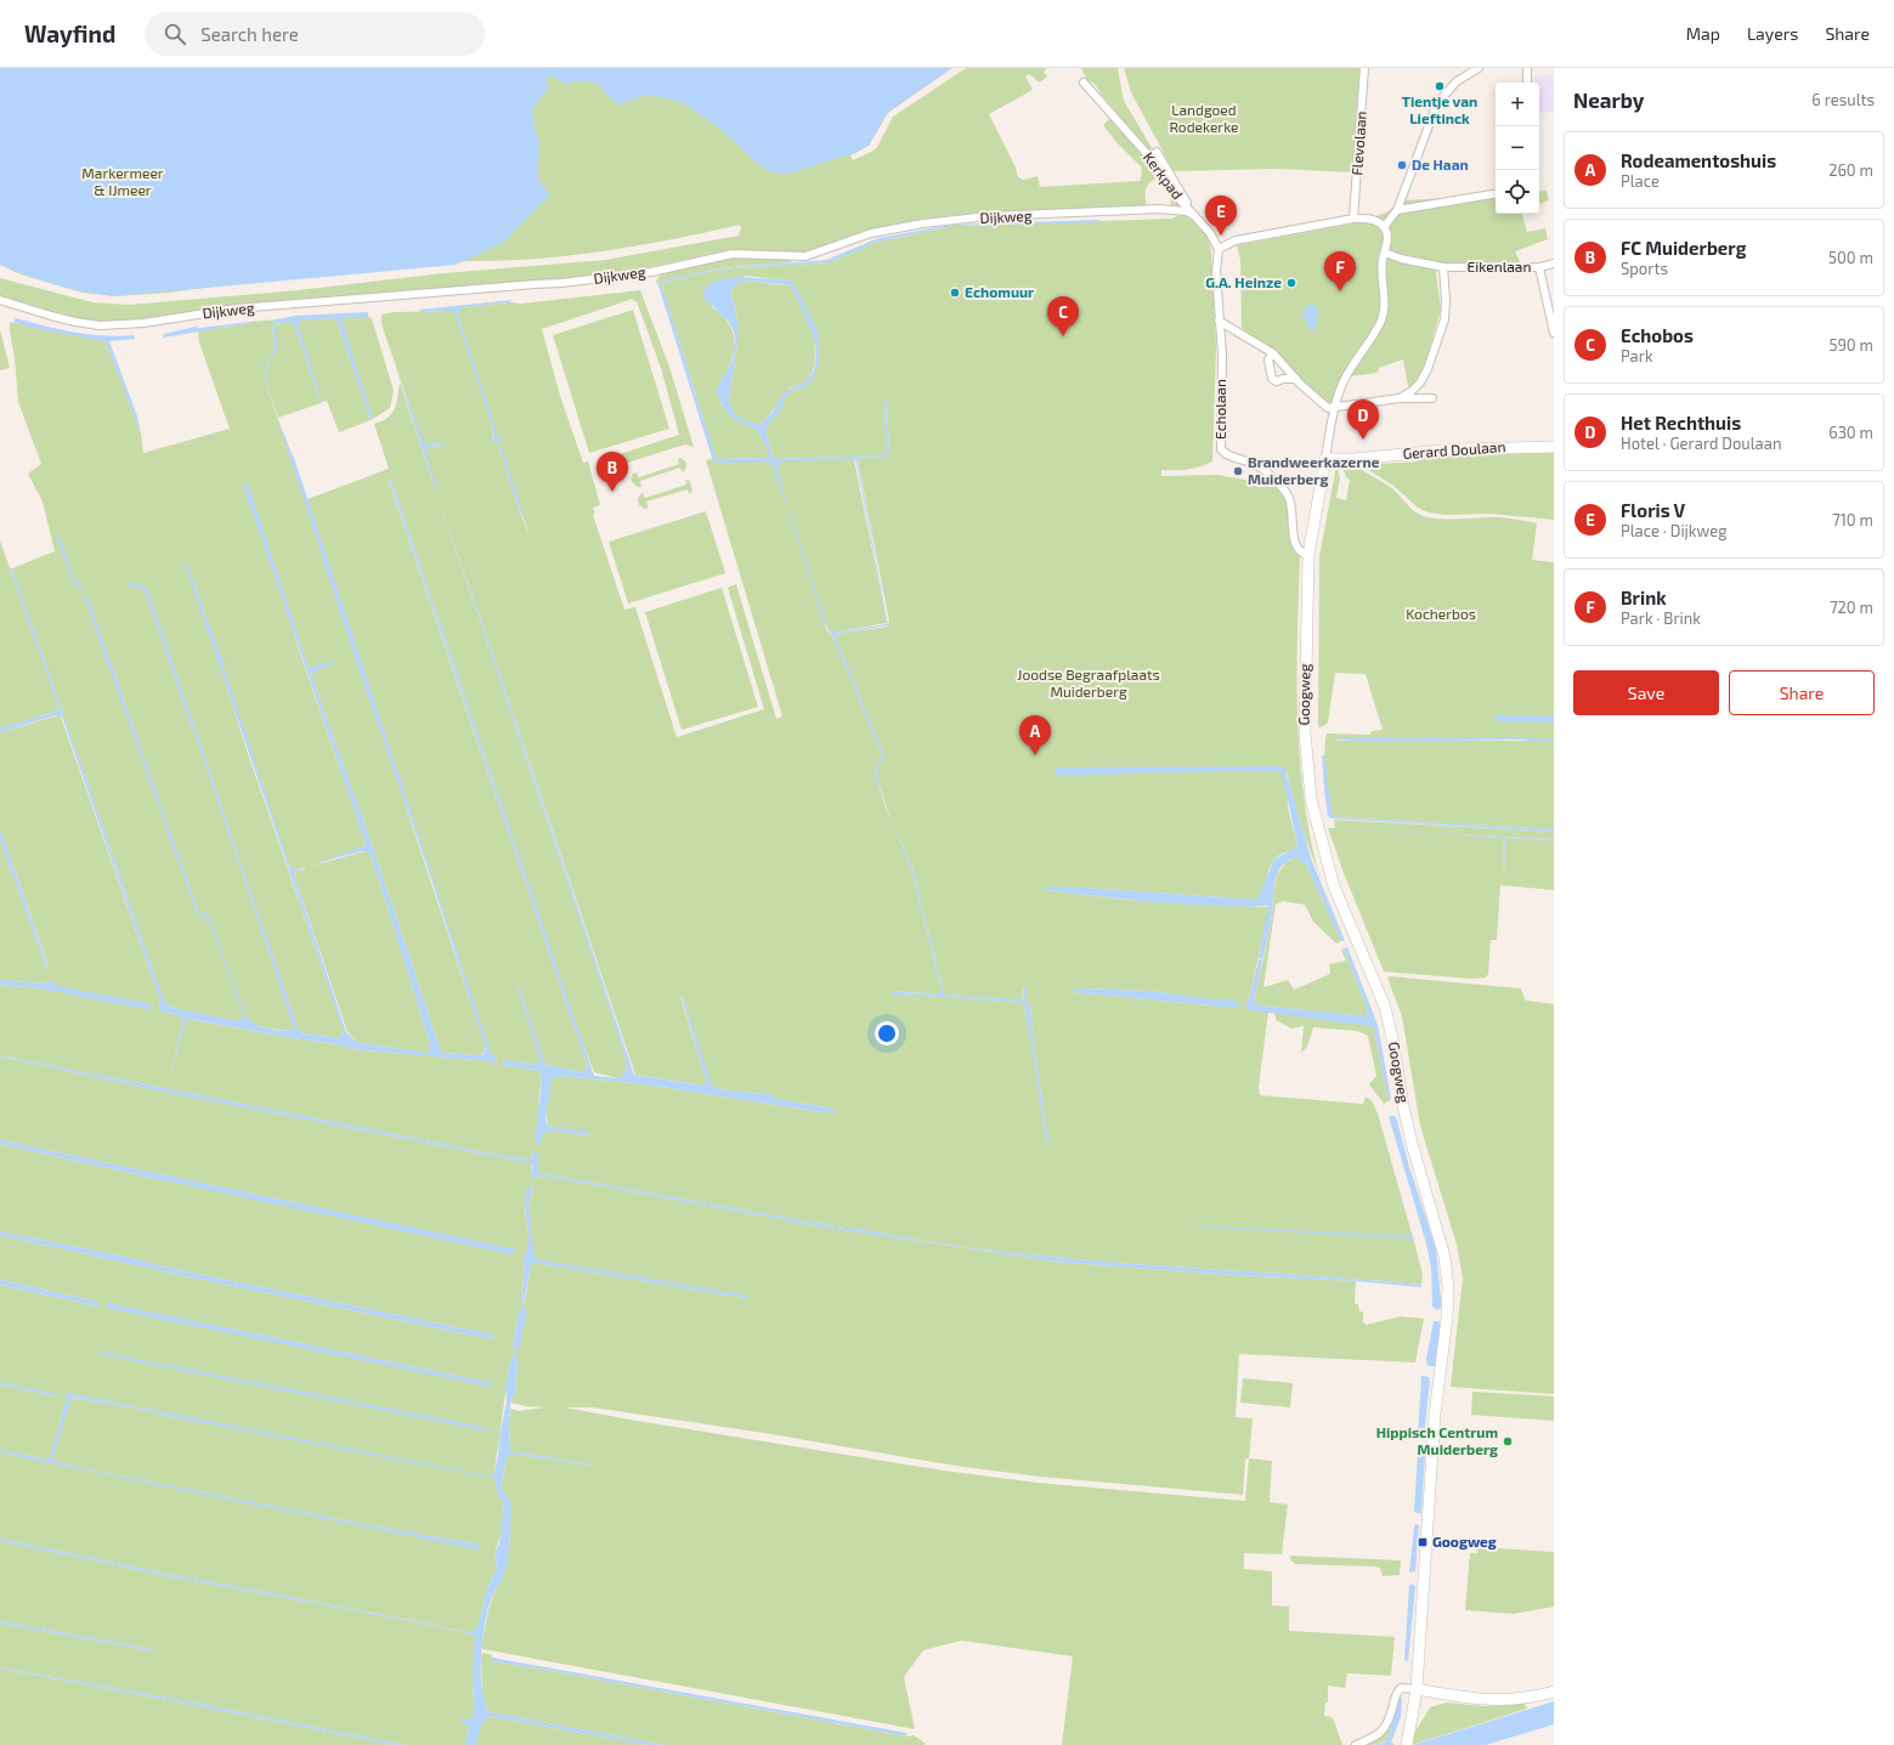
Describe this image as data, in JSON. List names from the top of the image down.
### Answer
{
  "streets": {
    "street": [
      "Flevolaan",
      "Kerkpad",
      "Dijkweg",
      "Eikenlaan",
      "Echolaan",
      "Gerard Doulaan",
      "Googweg"
    ]
  },
  "crossings": [
    ["Kerkpad", "Dijkweg"],
    ["Eikenlaan", "Googweg"],
    ["Echolaan", "Googweg"],
    ["Gerard Doulaan", "Googweg"]
  ],
  "parks": [
    "Landgoed Rodekerke",
    "Markermeer & IJmeer",
    "Kocherbos",
    "Joodse Begraafplaats Muiderberg"
  ],
  "places": {
    "other": [
      "Tientje van Lieftinck",
      "De Haan",
      "G.A. Heinze",
      "Echomuur",
      "Brandweerkazerne Muiderberg",
      "Hippisch Centrum Muiderberg"
    ],
    "transit": ["Googweg"]
  },
  "page": {
    "header": "Wayfind",
    "search": "Search here",
    "nav": ["Map", "Layers", "Share"],
    "heading": ["Nearby", "6 results"],
    "map_buttons": ["+", "−"],
    "list": [
      {
        "mark": "A",
        "name": "Rodeamentoshuis",
        "note": "Place",
        "value": "260 m"
      },
      {
        "mark": "B",
        "name": "FC Muiderberg",
        "note": "Sports",
        "value": "500 m"
      },
      {
        "mark": "C",
        "name": "Echobos",
        "note": "Park",
        "value": "590 m"
      },
      {
        "mark": "D",
        "name": "Het Rechthuis",
        "note": "Hotel · Gerard Doulaan",
        "value": "630 m"
      },
      {
        "mark": "E",
        "name": "Floris V",
        "note": "Place · Dijkweg",
        "value": "710 m"
      },
      {
        "mark": "F",
        "name": "Brink",
        "note": "Park · Brink",
        "value": "720 m"
      }
    ],
    "pins": [
      "E",
      "F",
      "C",
      "D",
      "B",
      "A"
    ],
    "buttons": ["Save", "Share"]
  }
}
